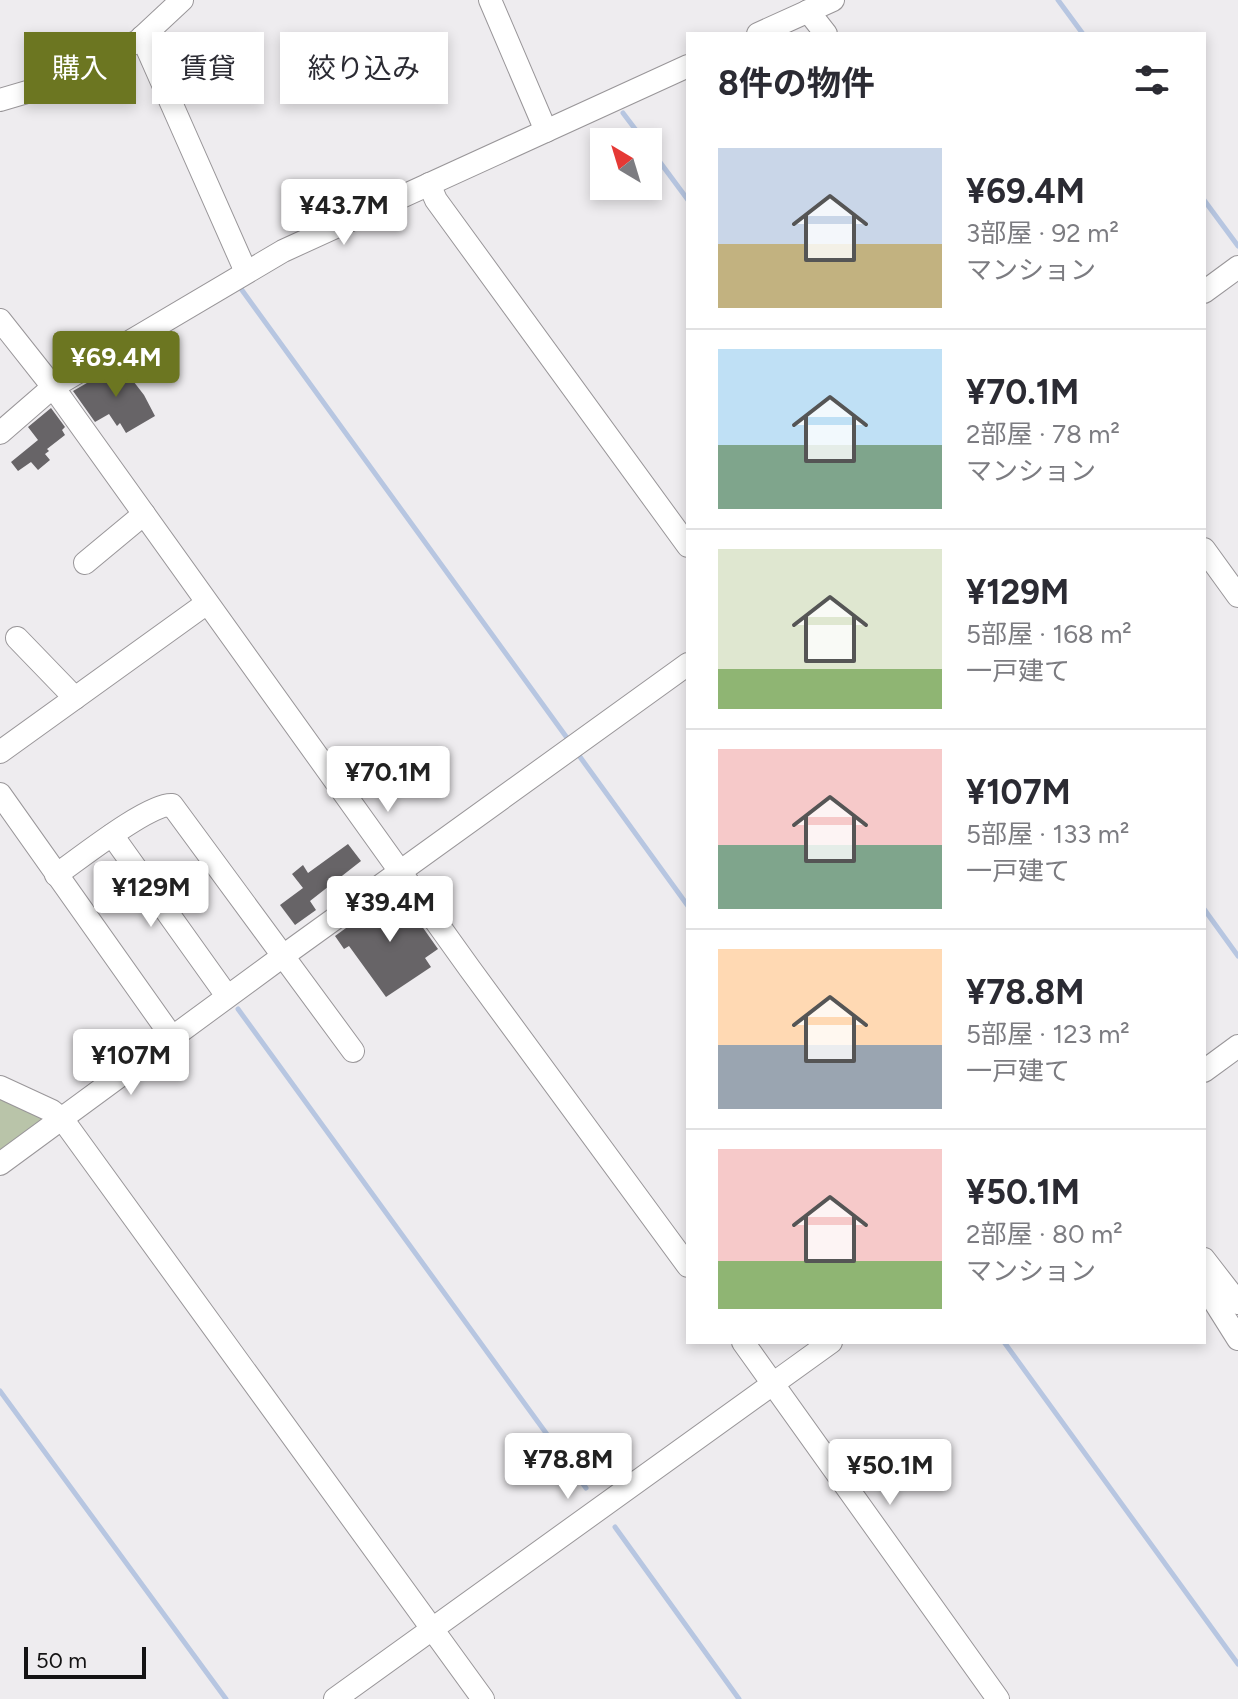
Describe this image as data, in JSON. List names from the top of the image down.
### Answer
{
  "scale_bar": "50 m",
  "north": "top left",
  "page": {
    "chip": ["購入", "賃貸", "絞り込み"],
    "heading": "8件の物件",
    "list": [
      {
        "name": "¥69.4M",
        "note": "3部屋 · 92 m² · マンション"
      },
      {
        "name": "¥70.1M",
        "note": "2部屋 · 78 m² · マンション"
      },
      {
        "name": "¥129M",
        "note": "5部屋 · 168 m² · 一戸建て"
      },
      {
        "name": "¥107M",
        "note": "5部屋 · 133 m² · 一戸建て"
      },
      {
        "name": "¥78.8M",
        "note": "5部屋 · 123 m² · 一戸建て"
      },
      {
        "name": "¥50.1M",
        "note": "2部屋 · 80 m² · マンション"
      }
    ],
    "price": [
      "¥43.7M",
      "¥69.4M",
      "¥70.1M",
      "¥129M",
      "¥39.4M",
      "¥107M",
      "¥78.8M",
      "¥50.1M"
    ],
    "scale": "50 m"
  }
}
